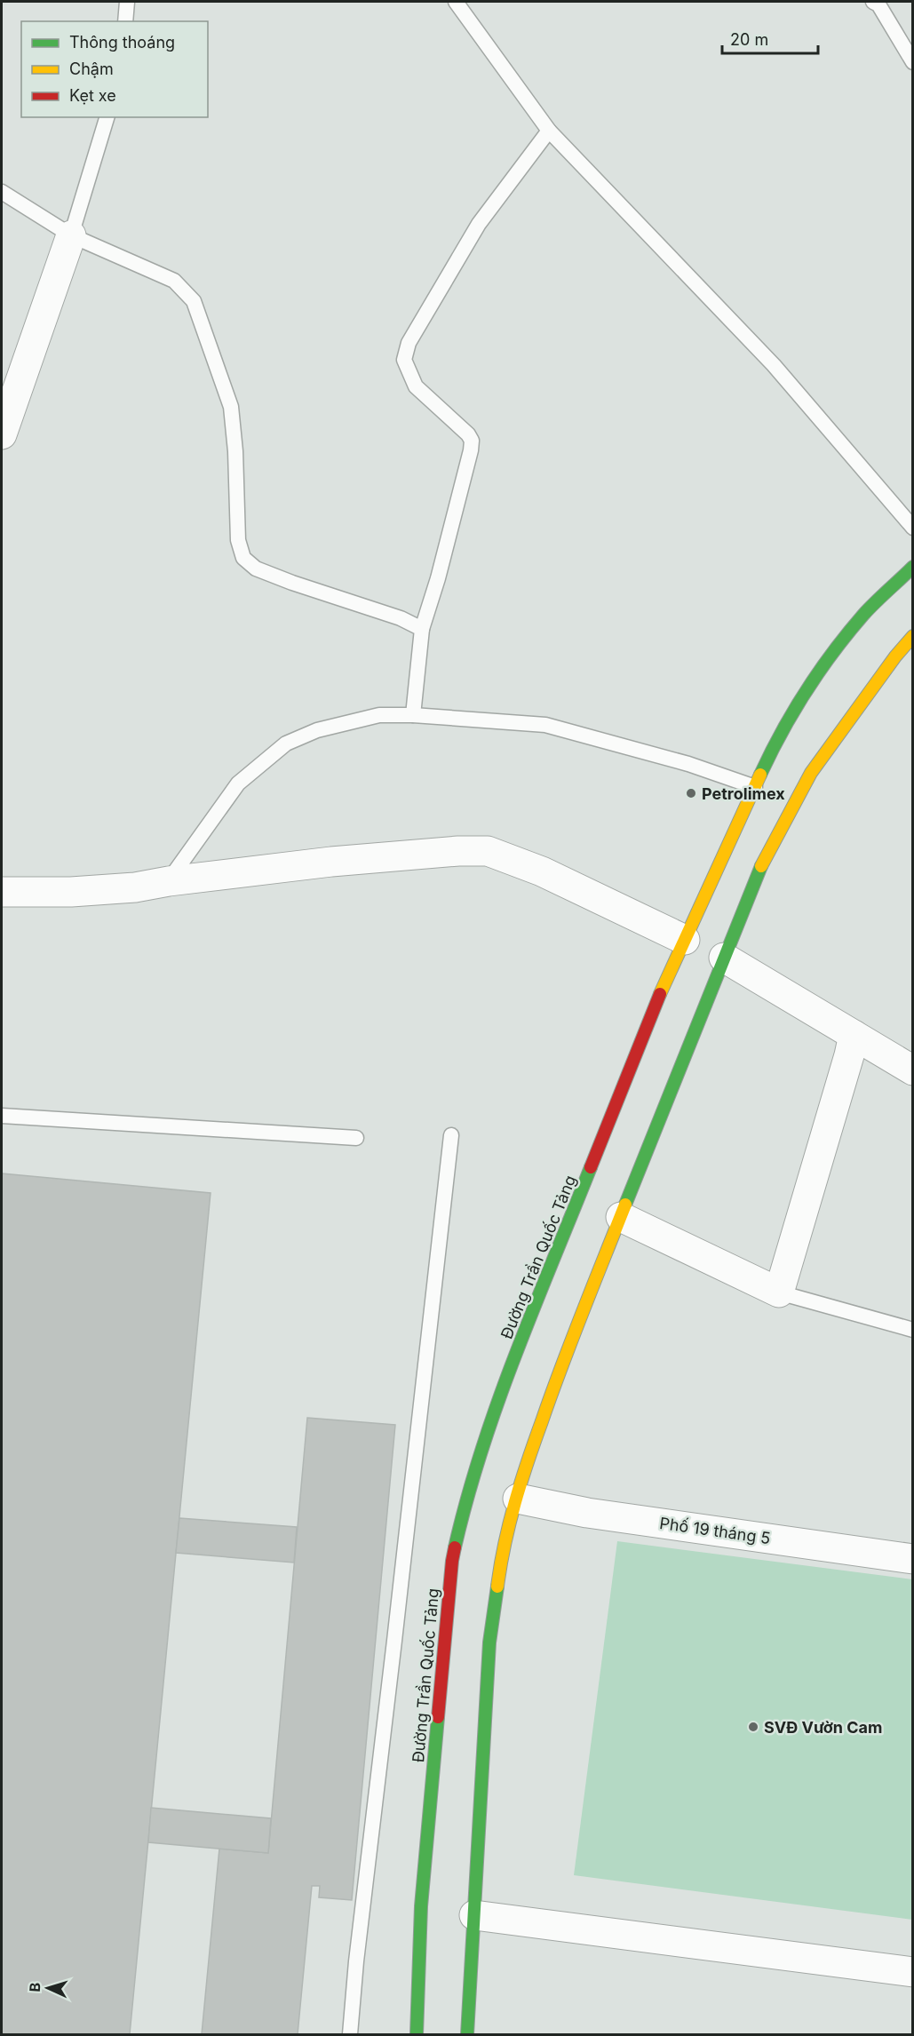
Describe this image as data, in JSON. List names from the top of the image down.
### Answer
{
  "streets": {
    "highway": ["Đường Trần Quốc Tảng"],
    "street": ["Phố 19 tháng 5"]
  },
  "places": ["Petrolimex", "SVĐ Vườn Cam"],
  "legend": ["Thông thoáng", "Chậm", "Kẹt xe"],
  "scale_bar": "20 m",
  "north": "left"
}
